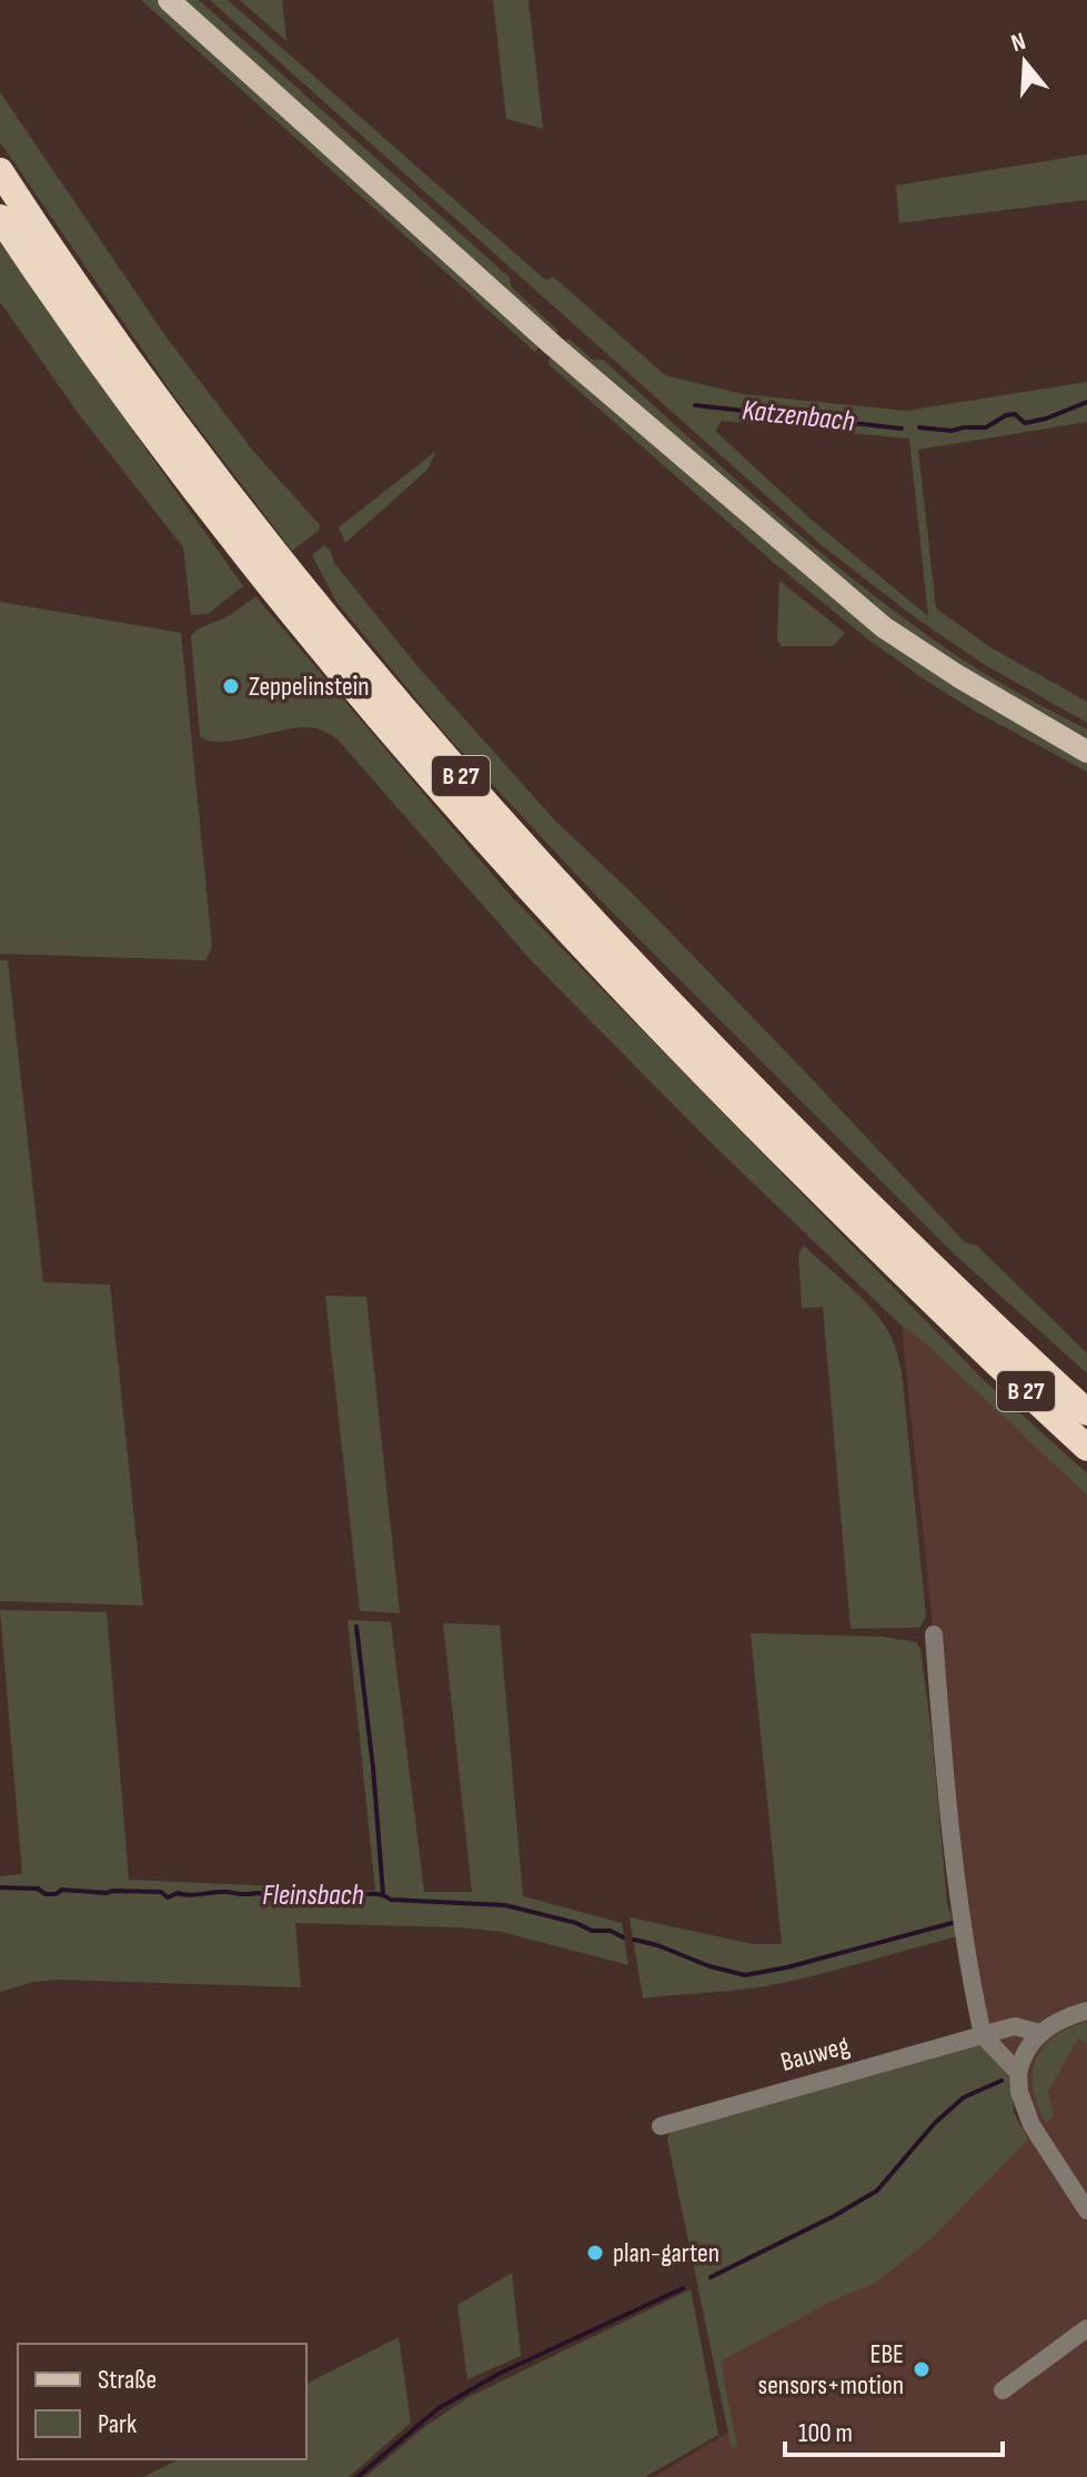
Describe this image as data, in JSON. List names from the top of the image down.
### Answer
{
  "streets": {
    "highway": ["B 27"],
    "street": ["Bauweg"]
  },
  "water": ["Katzenbach", "Fleinsbach"],
  "places": ["Zeppelinstein", "plan-garten", "EBE sensors+motion"],
  "legend": ["Straße", "Park"],
  "scale_bar": "100 m",
  "north": "top"
}
